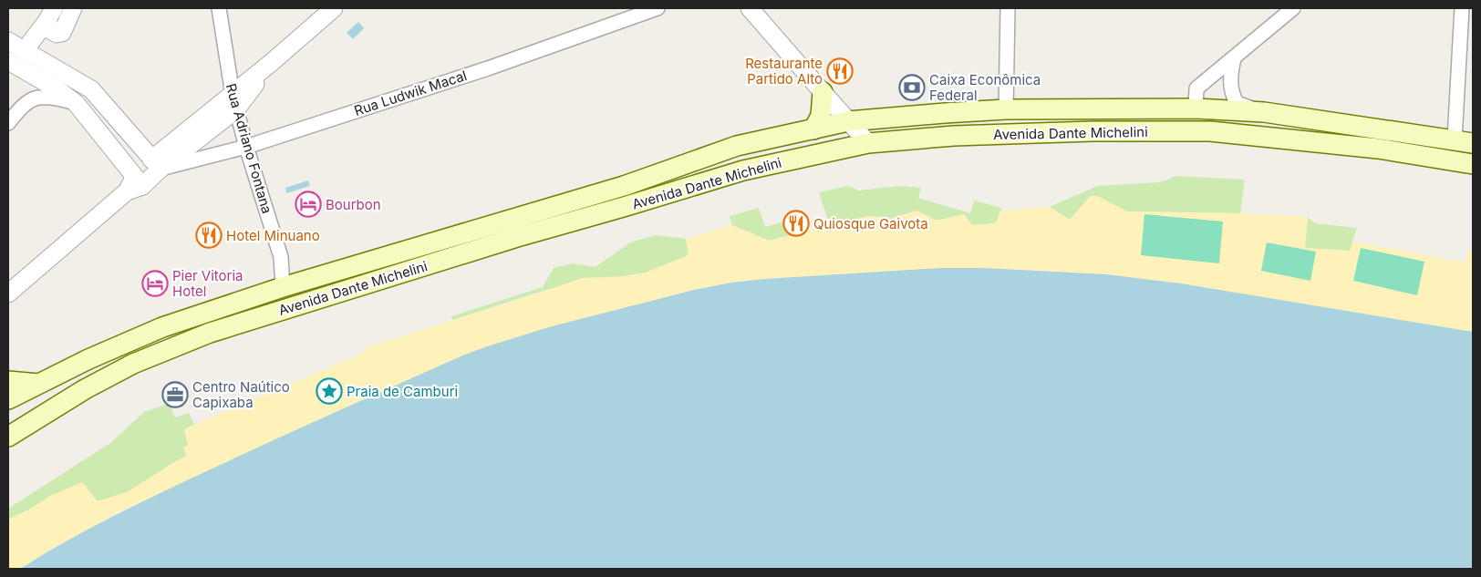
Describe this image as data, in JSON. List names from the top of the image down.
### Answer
{
  "streets": {
    "main road": ["Avenida Dante Michelini"],
    "street": ["Rua Ludwik Macal", "Rua Adriano Fontana"]
  },
  "crossings": [
    ["Rua Ludwik Macal", "Rua Adriano Fontana"],
    ["Avenida Dante Michelini", "Rua Adriano Fontana"]
  ],
  "places": {
    "restaurant": ["Restaurante Partido Alto", "Quiosque Gaivota", "Hotel Minuano"],
    "bank": ["Caixa Econômica Federal"],
    "hotel": ["Bourbon", "Pier Vitoria Hotel"],
    "place": ["Praia de Camburi"],
    "office": ["Centro Naútico Capixaba"]
  }
}
